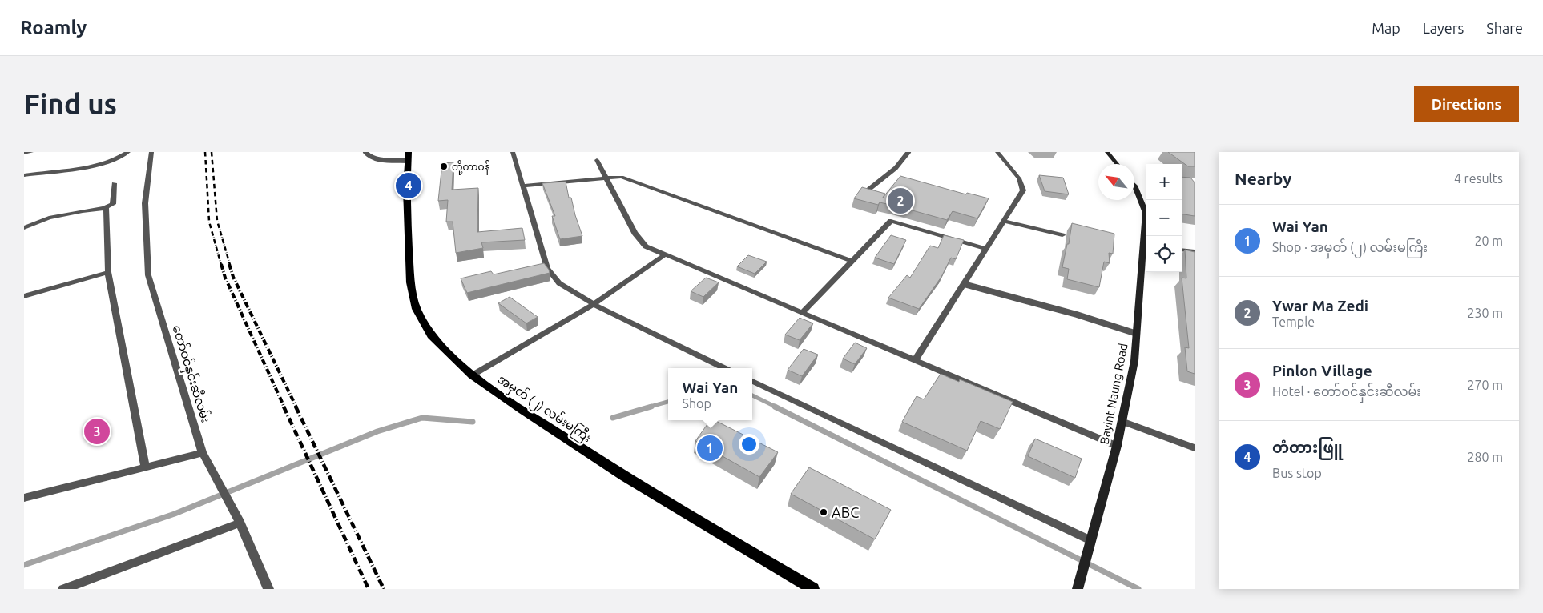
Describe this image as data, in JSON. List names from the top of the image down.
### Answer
{
  "streets": {
    "main road": ["Bayint Naung Road", "အမှတ် (၂) လမ်းမကြီး"],
    "street": ["တော်ဝင်နှင်းဆီလမ်း"]
  },
  "places": ["တို့တာဝန်", "ABC"],
  "north": "top left",
  "page": {
    "header": "Roamly",
    "nav": ["Map", "Layers", "Share"],
    "buttons": "Directions",
    "title": "Find us",
    "heading": ["Nearby", "4 results"],
    "map_buttons": ["+", "−"],
    "pins": [
      "4",
      "2",
      "3",
      "1"
    ],
    "list": [
      {
        "mark": "1",
        "name": "Wai Yan",
        "note": "Shop · အမှတ် (၂) လမ်းမကြီး",
        "value": "20 m"
      },
      {
        "mark": "2",
        "name": "Ywar Ma Zedi",
        "note": "Temple",
        "value": "230 m"
      },
      {
        "mark": "3",
        "name": "Pinlon Village",
        "note": "Hotel · တော်ဝင်နှင်းဆီလမ်း",
        "value": "270 m"
      },
      {
        "mark": "4",
        "name": "တံတားဖြူ",
        "note": "Bus stop",
        "value": "280 m"
      }
    ],
    "popup": ["Wai Yan", "Shop"]
  }
}
